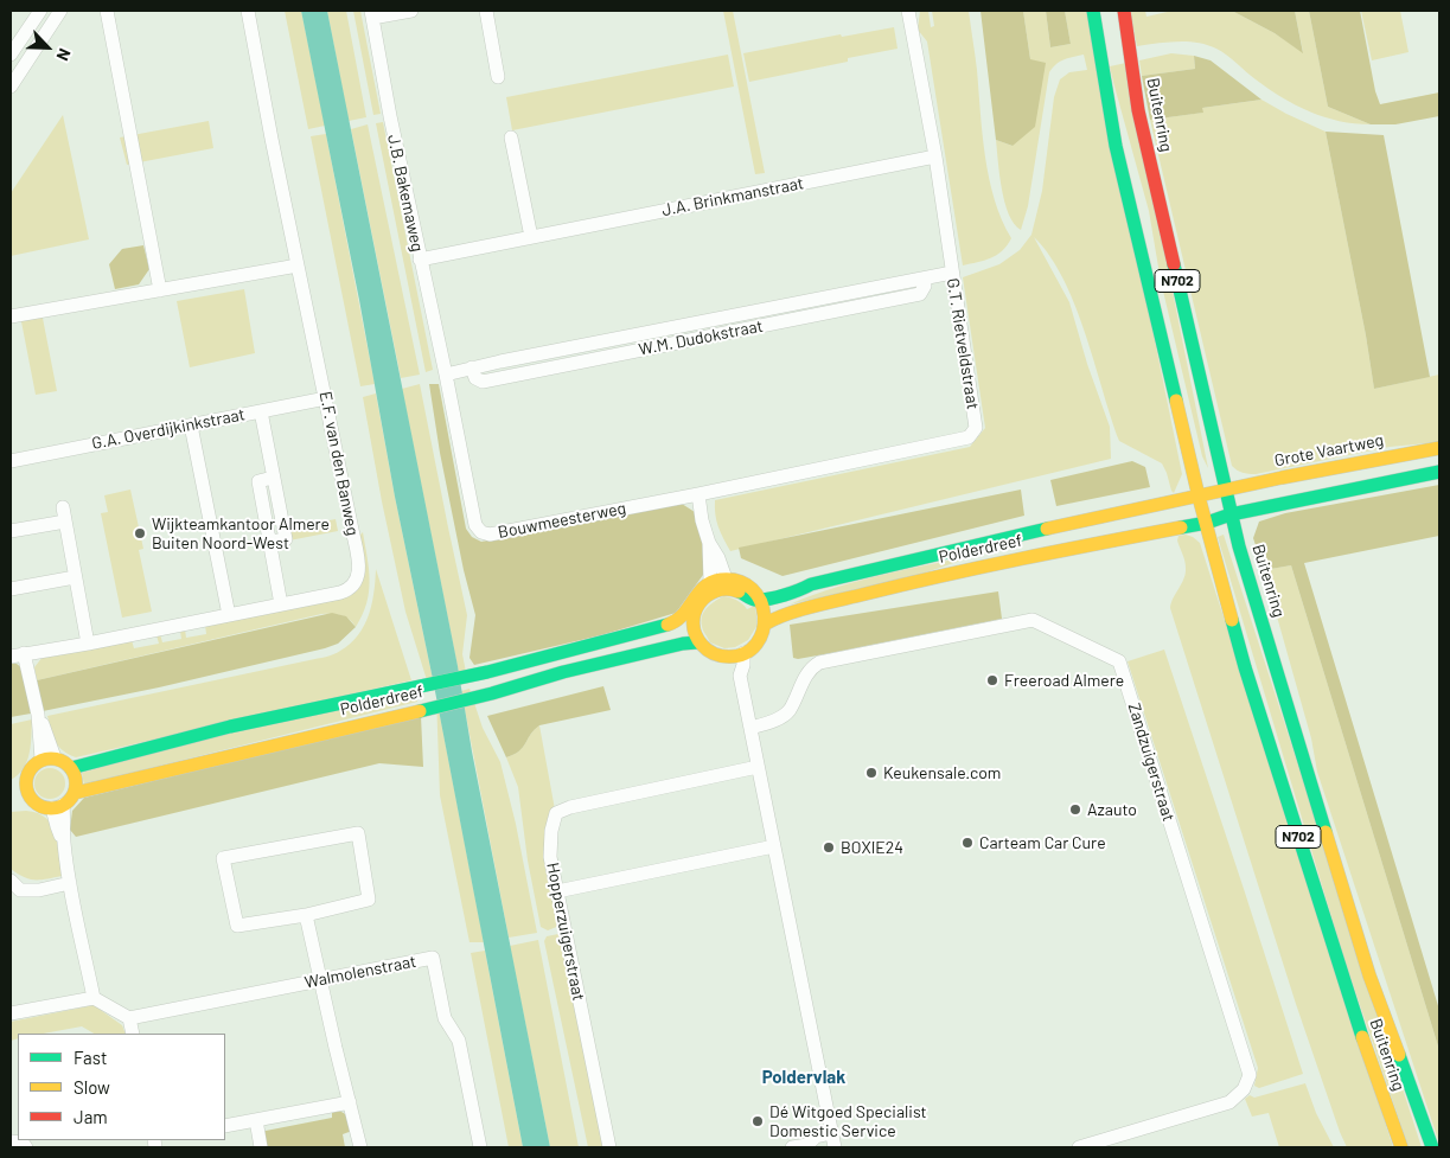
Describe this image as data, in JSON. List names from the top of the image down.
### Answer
{
  "streets": {
    "main road": [
      "Buitenring",
      "N702",
      "Grote Vaartweg",
      "Polderdreef"
    ],
    "street": [
      "J.B. Bakemaweg",
      "J.A. Brinkmanstraat",
      "W.M. Dudokstraat",
      "G.T. Rietveldstraat",
      "G.A. Overdijkinkstraat",
      "E.F. van den Banweg",
      "Bouwmeesterweg",
      "Zandzuigerstraat",
      "Hopperzuigerstraat",
      "Walmolenstraat"
    ]
  },
  "crossings": [
    ["Buitenring", "Grote Vaartweg"],
    ["Buitenring", "Polderdreef"],
    ["J.B. Bakemaweg", "J.A. Brinkmanstraat"],
    ["J.B. Bakemaweg", "W.M. Dudokstraat"],
    ["J.B. Bakemaweg", "Bouwmeesterweg"],
    ["J.A. Brinkmanstraat", "G.T. Rietveldstraat"],
    ["W.M. Dudokstraat", "G.T. Rietveldstraat"],
    ["W.M. Dudokstraat", "Bouwmeesterweg"],
    ["G.T. Rietveldstraat", "Bouwmeesterweg"],
    ["G.A. Overdijkinkstraat", "E.F. van den Banweg"],
    ["Grote Vaartweg", "Polderdreef"],
    ["E.F. van den Banweg", "Polderdreef"]
  ],
  "districts": ["Poldervlak"],
  "places": [
    "Wijkteamkantoor Almere Buiten Noord-West",
    "Freeroad Almere",
    "Keukensale.com",
    "Azauto",
    "Carteam Car Cure",
    "BOXIE24",
    "Dé Witgoed Specialist Domestic Service"
  ],
  "legend": ["Fast", "Slow", "Jam"],
  "north": "bottom right"
}
